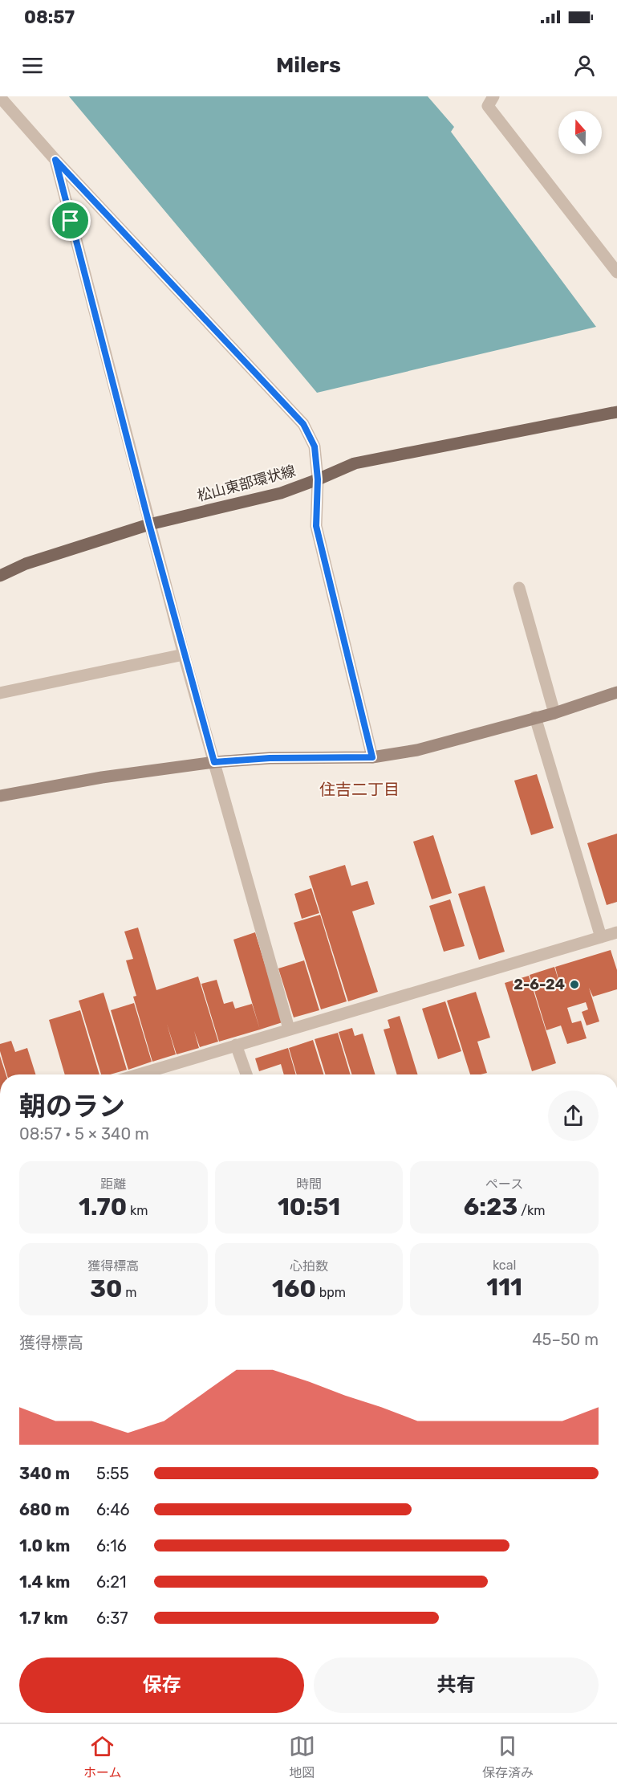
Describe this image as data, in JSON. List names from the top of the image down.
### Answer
{
  "streets": {
    "main road": ["松山東部環状線"]
  },
  "districts": ["住吉二丁目"],
  "places": ["2-6-24"],
  "north": "top",
  "page": {
    "status": "08:57",
    "header": "Milers",
    "heading": ["朝のラン", "08:57 · 5 × 340 m"],
    "stats": [
      ["距離", "1.70 km"],
      ["時間", "10:51"],
      ["ペース", "6:23 /km"],
      ["獲得標高", "30 m"],
      ["心拍数", "160 bpm"],
      ["kcal", "111"]
    ],
    "chart": ["獲得標高", "45–50 m"],
    "list": [
      {
        "name": "340 m",
        "note": "5:55"
      },
      {
        "name": "680 m",
        "note": "6:46"
      },
      {
        "name": "1.0 km",
        "note": "6:16"
      },
      {
        "name": "1.4 km",
        "note": "6:21"
      },
      {
        "name": "1.7 km",
        "note": "6:37"
      }
    ],
    "buttons": ["保存", "共有"],
    "tabs": ["ホーム", "地図", "保存済み"]
  }
}
